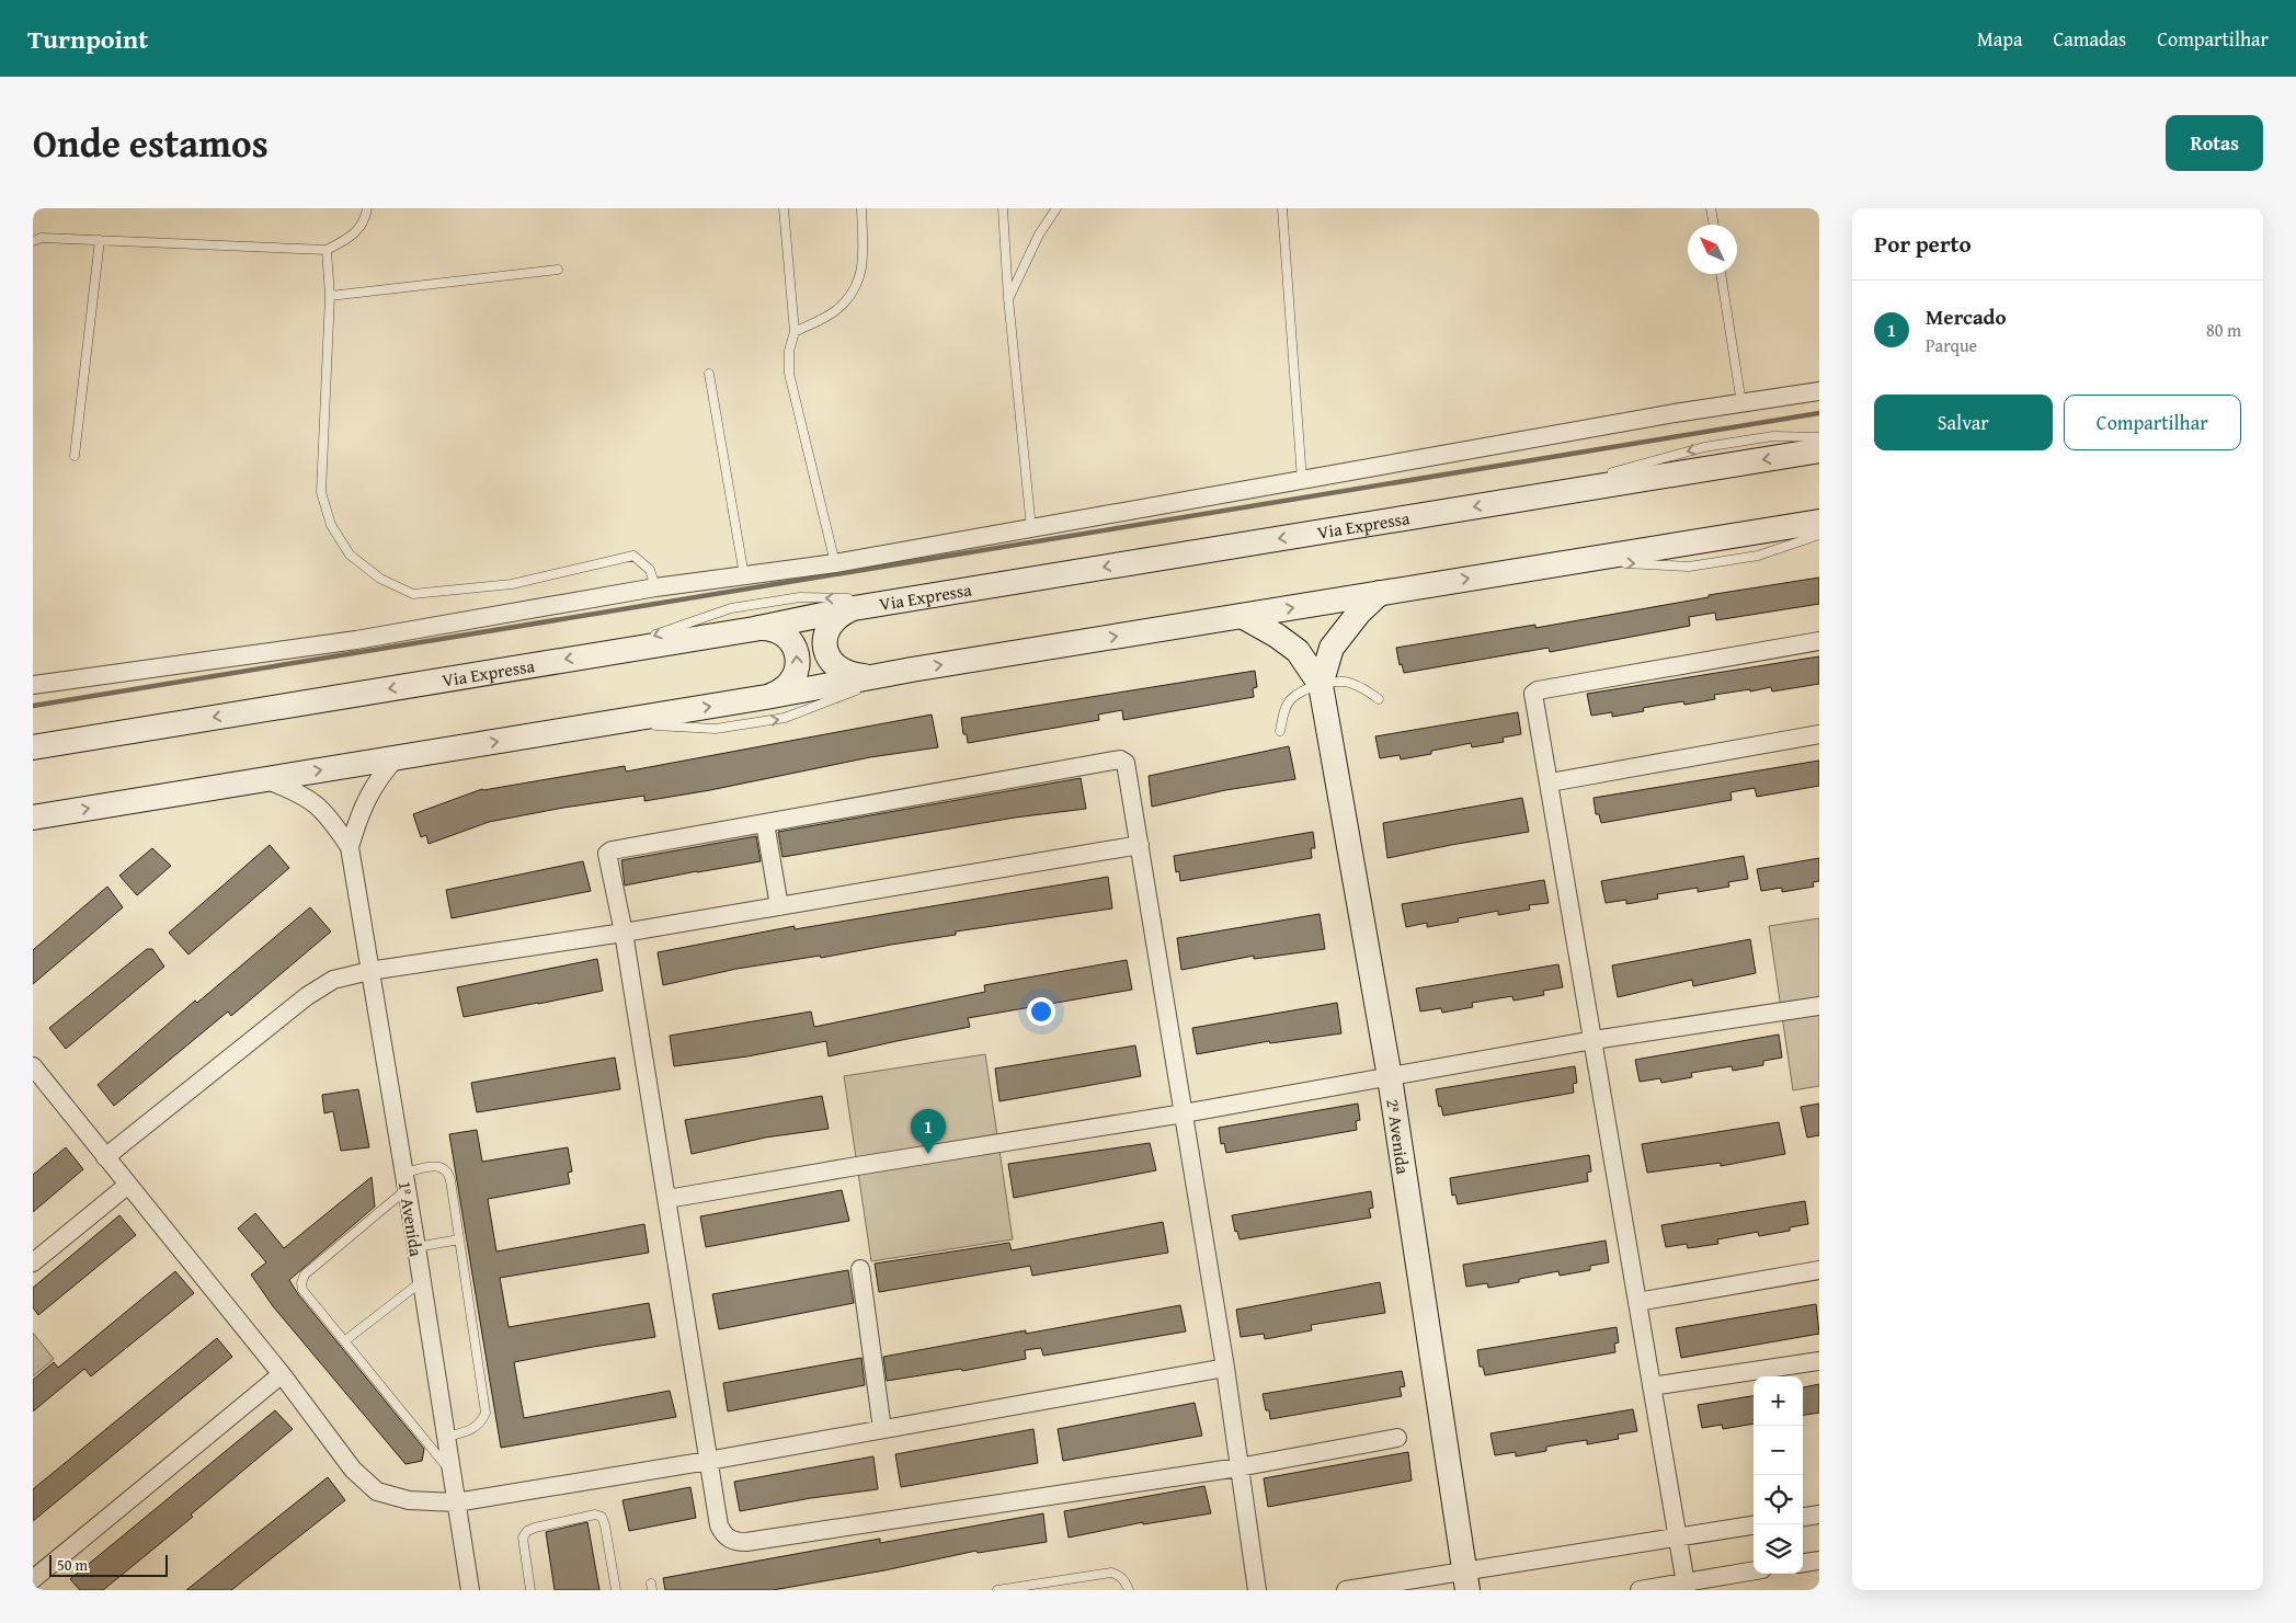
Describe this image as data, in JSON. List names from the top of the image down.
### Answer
{
  "streets": {
    "main road": ["Via Expressa", "2ª Avenida"],
    "street": ["1º Avenida"]
  },
  "scale_bar": "50 m",
  "north": "top left",
  "page": {
    "header": "Turnpoint",
    "nav": ["Mapa", "Camadas", "Compartilhar"],
    "title": "Onde estamos",
    "buttons": [
      "Rotas",
      ["Salvar", "Compartilhar"]
    ],
    "heading": "Por perto",
    "list": [
      {
        "mark": "1",
        "name": "Mercado",
        "note": "Parque",
        "value": "80 m"
      }
    ],
    "pins": "1",
    "map_buttons": ["+", "−"],
    "scale": "50 m"
  }
}
